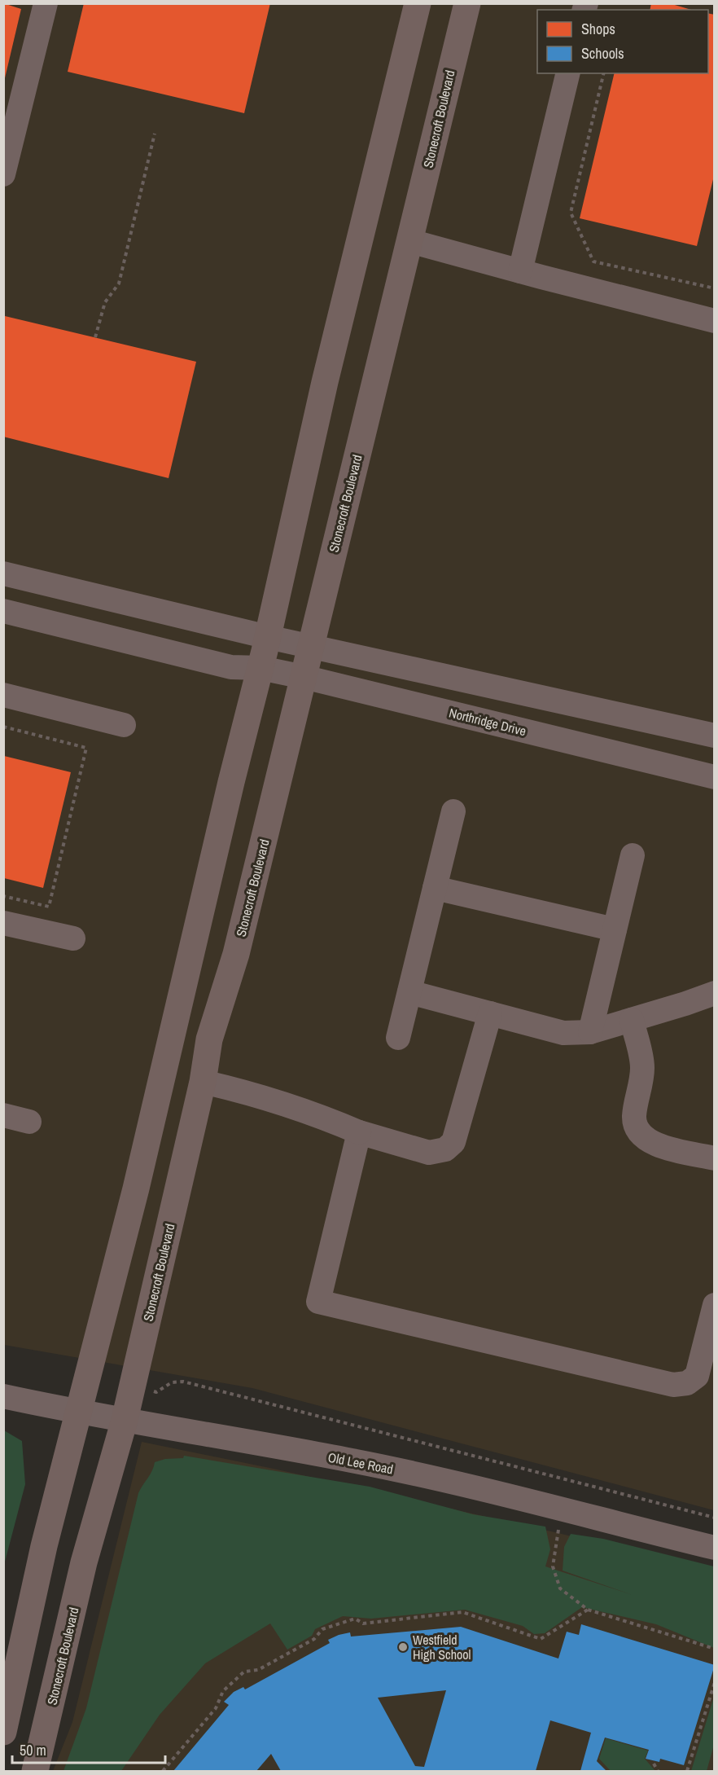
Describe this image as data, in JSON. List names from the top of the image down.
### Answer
{
  "streets": {
    "main road": ["Stonecroft Boulevard"],
    "street": ["Northridge Drive", "Old Lee Road"]
  },
  "crossings": [
    ["Stonecroft Boulevard", "Northridge Drive"],
    ["Stonecroft Boulevard", "Old Lee Road"]
  ],
  "places": ["Westfield High School"],
  "legend": ["Shops", "Schools"],
  "scale_bar": "50 m"
}
